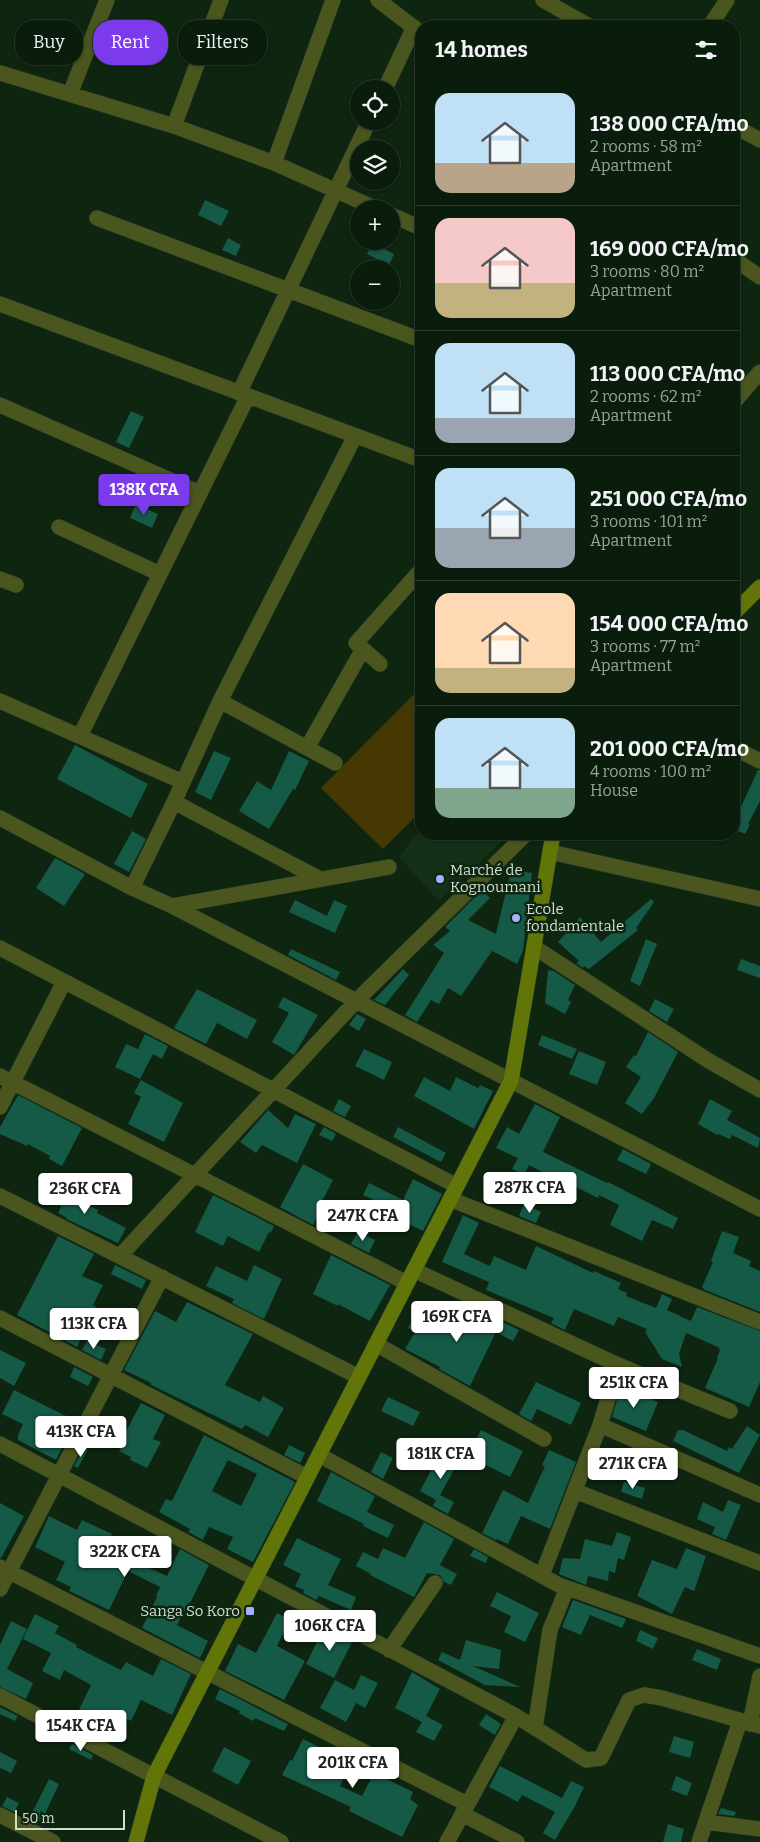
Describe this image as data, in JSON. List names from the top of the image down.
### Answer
{
  "places": {
    "other": ["Marché de Kognoumani", "Ecole fondamentale"],
    "transit": ["Sanga So Koro"]
  },
  "scale_bar": "50 m",
  "page": {
    "chip": ["Buy", "Rent", "Filters"],
    "heading": "14 homes",
    "map_buttons": ["+", "−"],
    "list": [
      {
        "name": "138 000 CFA/mo",
        "note": "2 rooms · 58 m² · Apartment"
      },
      {
        "name": "169 000 CFA/mo",
        "note": "3 rooms · 80 m² · Apartment"
      },
      {
        "name": "113 000 CFA/mo",
        "note": "2 rooms · 62 m² · Apartment"
      },
      {
        "name": "251 000 CFA/mo",
        "note": "3 rooms · 101 m² · Apartment"
      },
      {
        "name": "154 000 CFA/mo",
        "note": "3 rooms · 77 m² · Apartment"
      },
      {
        "name": "201 000 CFA/mo",
        "note": "4 rooms · 100 m² · House"
      }
    ],
    "price": [
      "138K CFA",
      "287K CFA",
      "236K CFA",
      "247K CFA",
      "169K CFA",
      "113K CFA",
      "251K CFA",
      "413K CFA",
      "181K CFA",
      "271K CFA",
      "322K CFA",
      "106K CFA",
      "154K CFA",
      "201K CFA"
    ],
    "scale": "50 m"
  }
}
